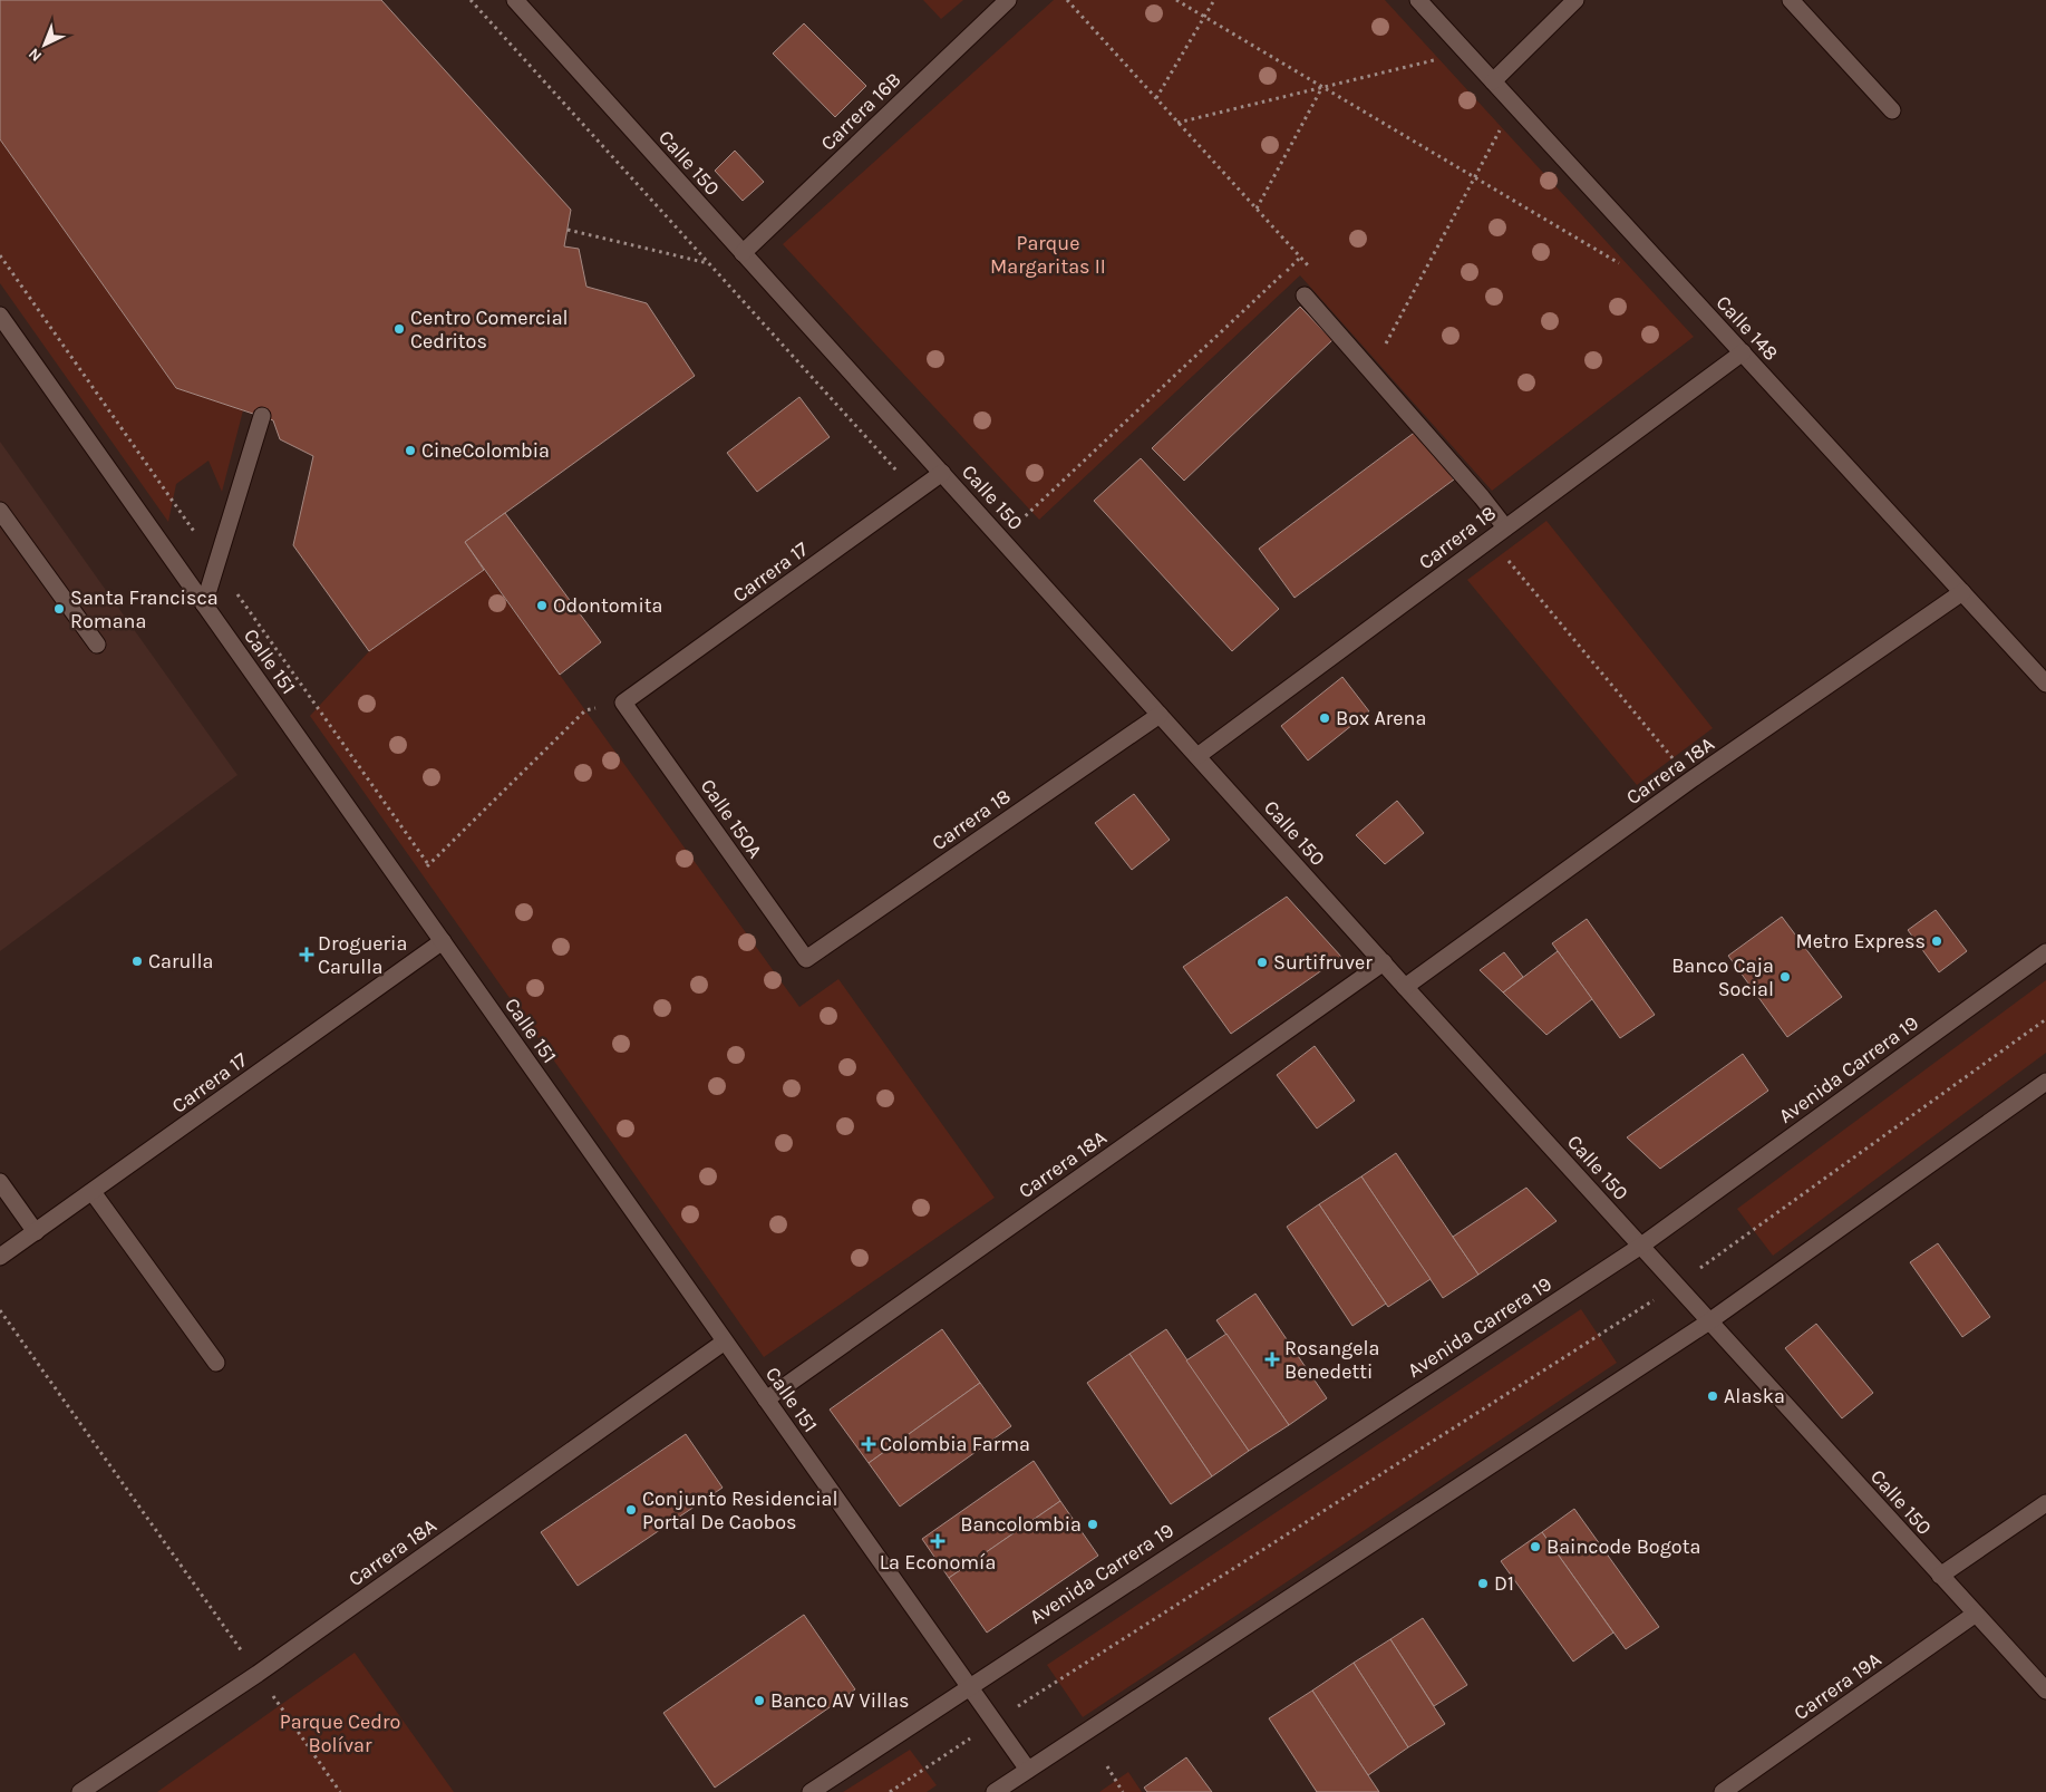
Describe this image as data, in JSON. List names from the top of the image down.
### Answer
{
  "streets": {
    "street": [
      "Carrera 16B",
      "Calle 150",
      "Calle 148",
      "Carrera 18",
      "Carrera 17",
      "Calle 151",
      "Carrera 18A",
      "Calle 150A",
      "Avenida Carrera 19",
      "Carrera 19A"
    ]
  },
  "crossings": [
    ["Carrera 16B", "Calle 150"],
    ["Calle 150", "Carrera 18"],
    ["Calle 150", "Carrera 17"],
    ["Calle 150", "Carrera 18A"],
    ["Calle 150", "Avenida Carrera 19"],
    ["Calle 150", "Carrera 19A"],
    ["Calle 148", "Carrera 18"],
    ["Calle 148", "Carrera 18A"],
    ["Carrera 18", "Calle 150A"],
    ["Carrera 17", "Calle 151"],
    ["Carrera 17", "Calle 150A"],
    ["Calle 151", "Carrera 18A"],
    ["Calle 151", "Avenida Carrera 19"]
  ],
  "parks": ["Parque Margaritas II", "Parque Cedro Bolívar"],
  "places": {
    "other": [
      "Centro Comercial Cedritos",
      "CineColombia",
      "Odontomita",
      "Santa Francisca Romana",
      "Box Arena",
      "Metro Express",
      "Carulla",
      "Surtifruver",
      "Banco Caja Social",
      "Alaska",
      "Conjunto Residencial Portal De Caobos",
      "Bancolombia",
      "Baincode Bogota",
      "D1",
      "Banco AV Villas"
    ],
    "health": [
      "Drogueria Carulla",
      "Rosangela Benedetti",
      "Colombia Farma",
      "La Economía"
    ]
  },
  "north": "bottom left"
}
